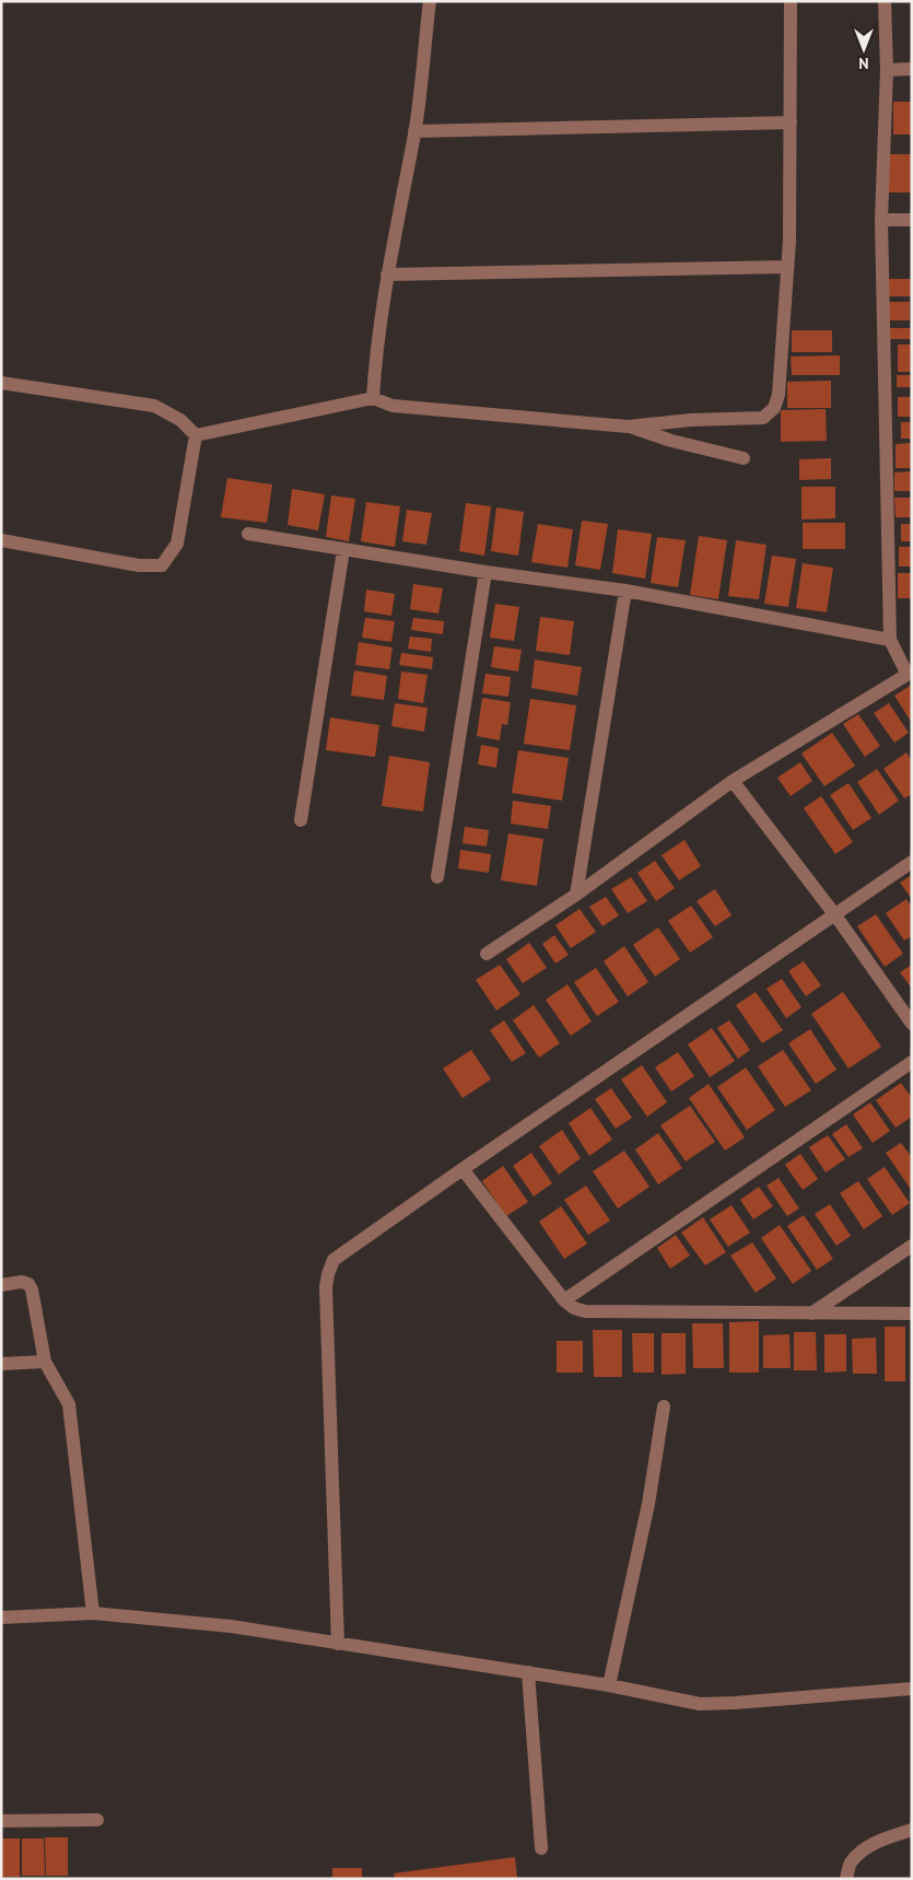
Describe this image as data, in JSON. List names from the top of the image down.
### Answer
{
  "north": "bottom"
}
